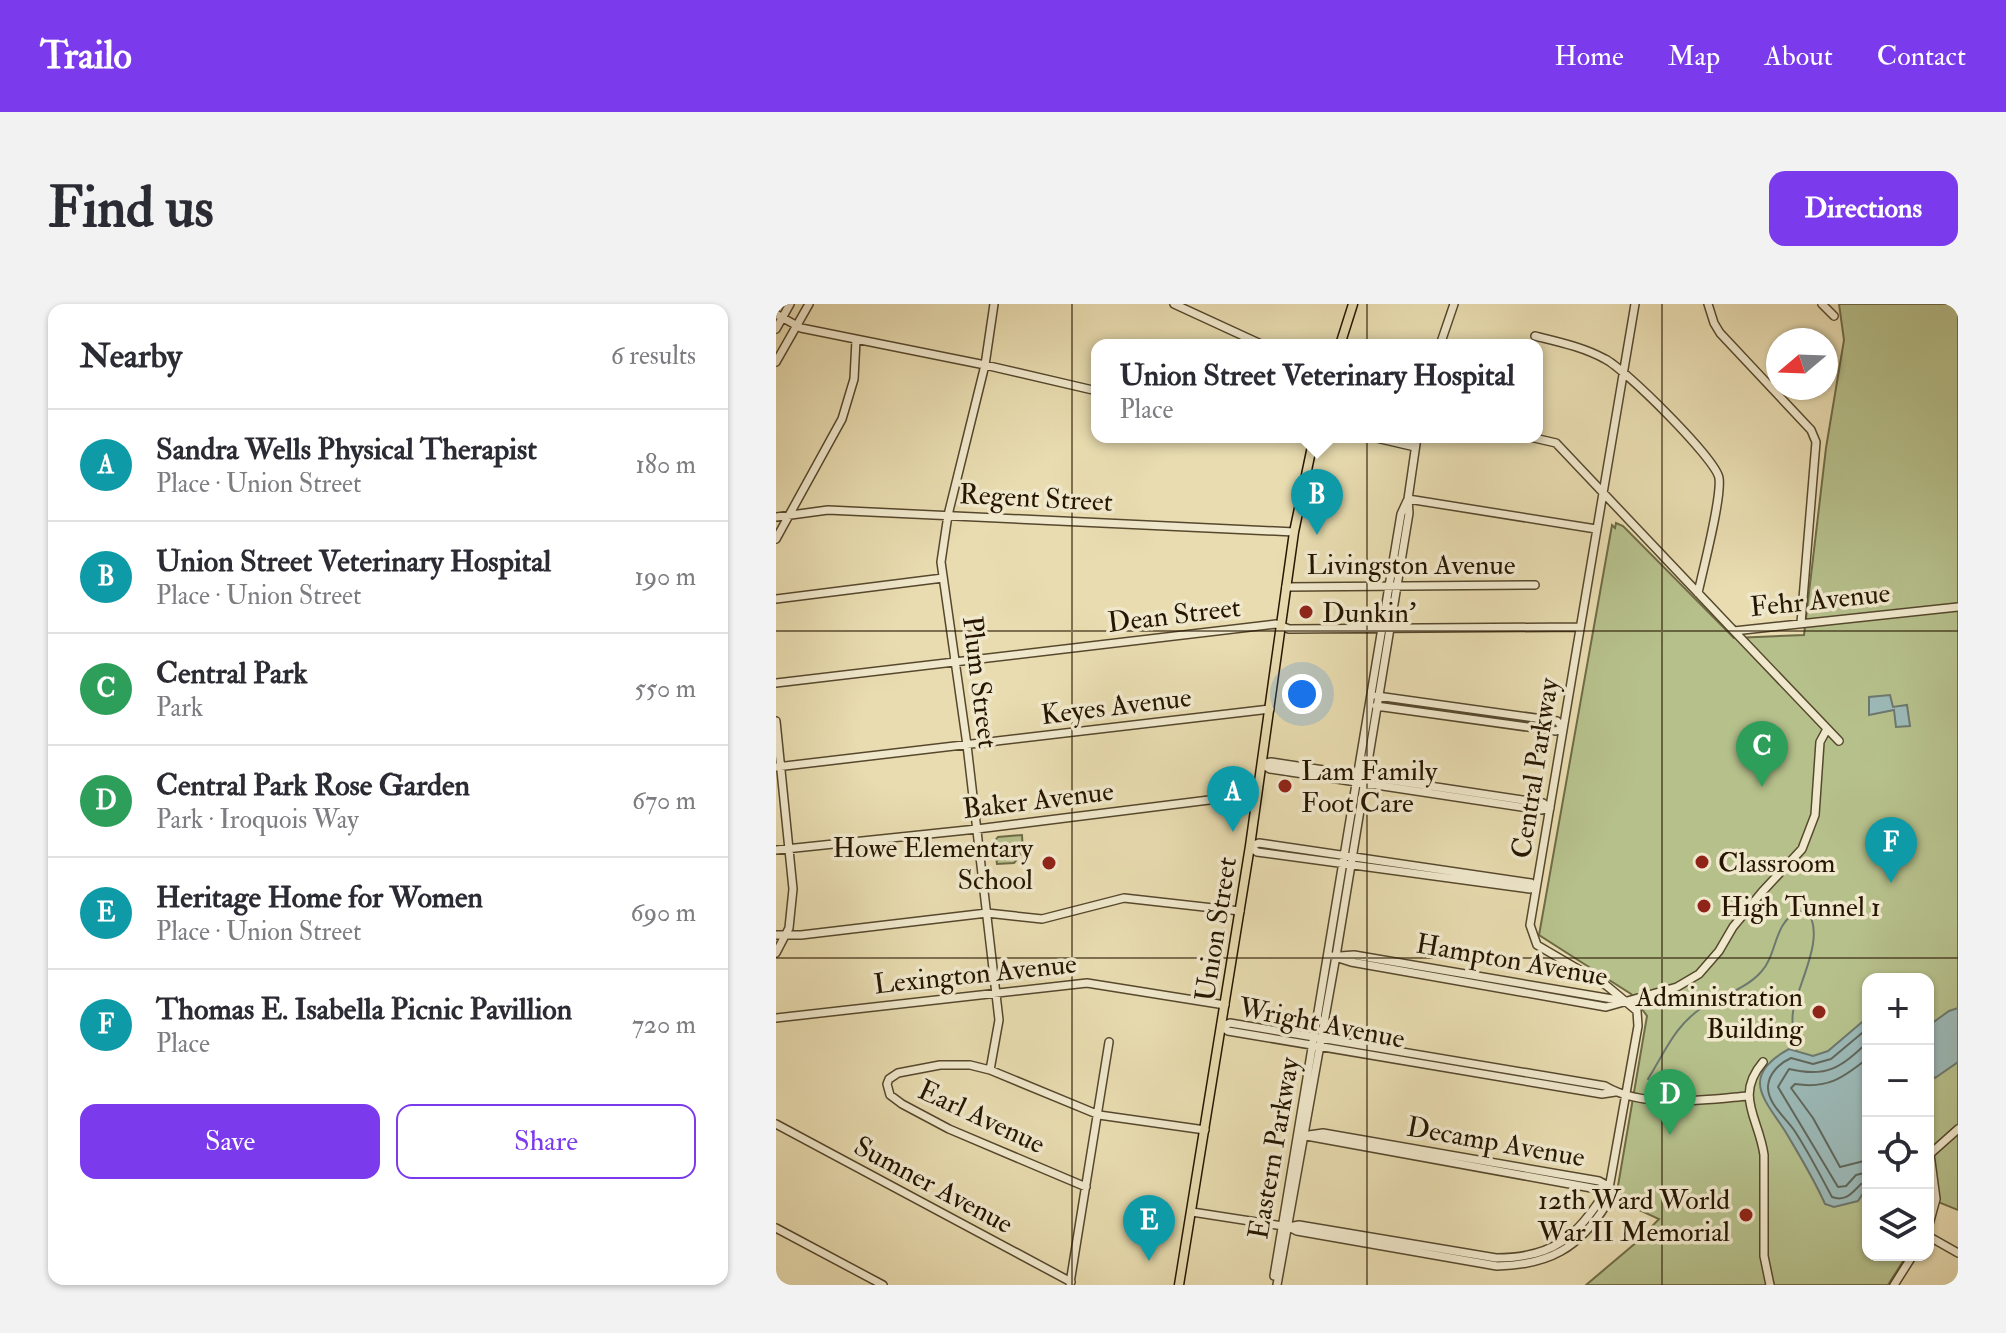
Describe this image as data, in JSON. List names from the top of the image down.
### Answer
{
  "streets": {
    "main road": ["Union Street"],
    "street": [
      "Regent Street",
      "Livingston Avenue",
      "Fehr Avenue",
      "Dean Street",
      "Plum Street",
      "Keyes Avenue",
      "Central Parkway",
      "Baker Avenue",
      "Hampton Avenue",
      "Lexington Avenue",
      "Wright Avenue",
      "Earl Avenue",
      "Decamp Avenue",
      "Eastern Parkway",
      "Sumner Avenue"
    ]
  },
  "crossings": [
    ["Regent Street", "Plum Street"],
    ["Regent Street", "Union Street"],
    ["Livingston Avenue", "Union Street"],
    ["Livingston Avenue", "Eastern Parkway"],
    ["Fehr Avenue", "Central Parkway"],
    ["Dean Street", "Plum Street"],
    ["Dean Street", "Central Parkway"],
    ["Dean Street", "Union Street"],
    ["Dean Street", "Eastern Parkway"],
    ["Plum Street", "Keyes Avenue"],
    ["Plum Street", "Baker Avenue"],
    ["Plum Street", "Lexington Avenue"],
    ["Plum Street", "Earl Avenue"],
    ["Keyes Avenue", "Union Street"],
    ["Central Parkway", "Hampton Avenue"],
    ["Baker Avenue", "Union Street"],
    ["Union Street", "Lexington Avenue"],
    ["Union Street", "Wright Avenue"],
    ["Hampton Avenue", "Eastern Parkway"],
    ["Wright Avenue", "Eastern Parkway"],
    ["Decamp Avenue", "Eastern Parkway"]
  ],
  "places": [
    "Dunkin'",
    "Lam Family Foot Care",
    "Classroom",
    "Howe Elementary School",
    "High Tunnel 1",
    "Administration Building",
    "12th Ward World War II Memorial"
  ],
  "north": "left",
  "page": {
    "header": "Trailo",
    "nav": [
      "Home",
      "Map",
      "About",
      "Contact"
    ],
    "buttons": [
      "Directions",
      ["Save", "Share"]
    ],
    "title": "Find us",
    "heading": ["Nearby", "6 results"],
    "popup": ["Union Street Veterinary Hospital", "Place"],
    "list": [
      {
        "mark": "A",
        "name": "Sandra Wells Physical Therapist",
        "note": "Place · Union Street",
        "value": "180 m"
      },
      {
        "mark": "B",
        "name": "Union Street Veterinary Hospital",
        "note": "Place · Union Street",
        "value": "190 m"
      },
      {
        "mark": "C",
        "name": "Central Park",
        "note": "Park",
        "value": "550 m"
      },
      {
        "mark": "D",
        "name": "Central Park Rose Garden",
        "note": "Park · Iroquois Way",
        "value": "670 m"
      },
      {
        "mark": "E",
        "name": "Heritage Home for Women",
        "note": "Place · Union Street",
        "value": "690 m"
      },
      {
        "mark": "F",
        "name": "Thomas E. Isabella Picnic Pavillion",
        "note": "Place",
        "value": "720 m"
      }
    ],
    "pins": [
      "B",
      "C",
      "A",
      "F",
      "D",
      "E"
    ],
    "map_buttons": ["+", "−"]
  }
}
